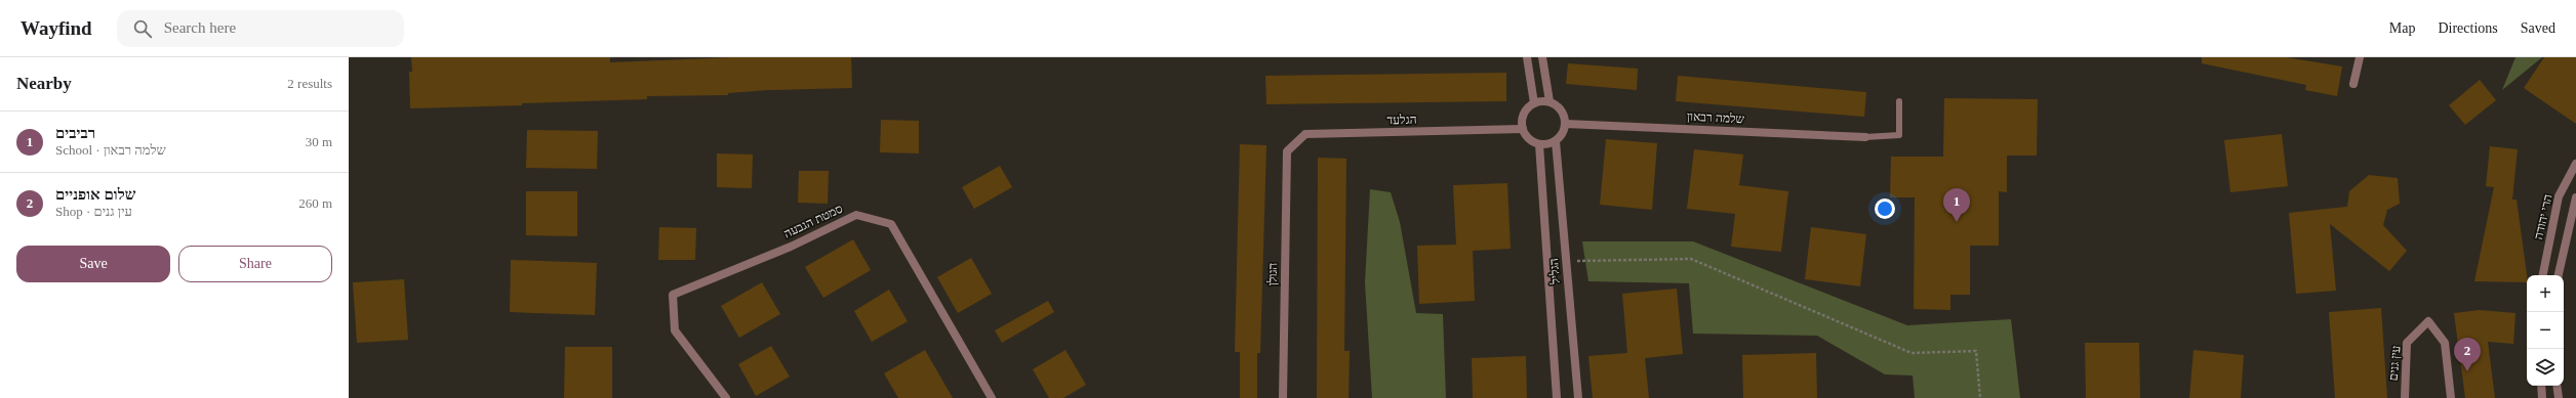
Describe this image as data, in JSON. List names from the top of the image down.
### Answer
{
  "streets": {
    "street": [
      "שלמה רבאון",
      "הגלעד",
      "הרי יהודה",
      "סמטת הגבעה",
      "הגליל",
      "הגולן",
      "עין גנים"
    ]
  },
  "crossings": [
    ["שלמה רבאון", "הגלעד"],
    ["שלמה רבאון", "הגליל"],
    ["הגלעד", "הגליל"],
    ["הגלעד", "הגולן"]
  ],
  "page": {
    "header": "Wayfind",
    "search": "Search here",
    "nav": ["Map", "Directions", "Saved"],
    "heading": ["Nearby", "2 results"],
    "list": [
      {
        "mark": "1",
        "name": "רביבים",
        "note": "School · שלמה רבאון",
        "value": "30 m"
      },
      {
        "mark": "2",
        "name": "שלום אופניים",
        "note": "Shop · עין גנים",
        "value": "260 m"
      }
    ],
    "pins": ["1", "2"],
    "buttons": ["Save", "Share"],
    "map_buttons": ["+", "−"]
  }
}
